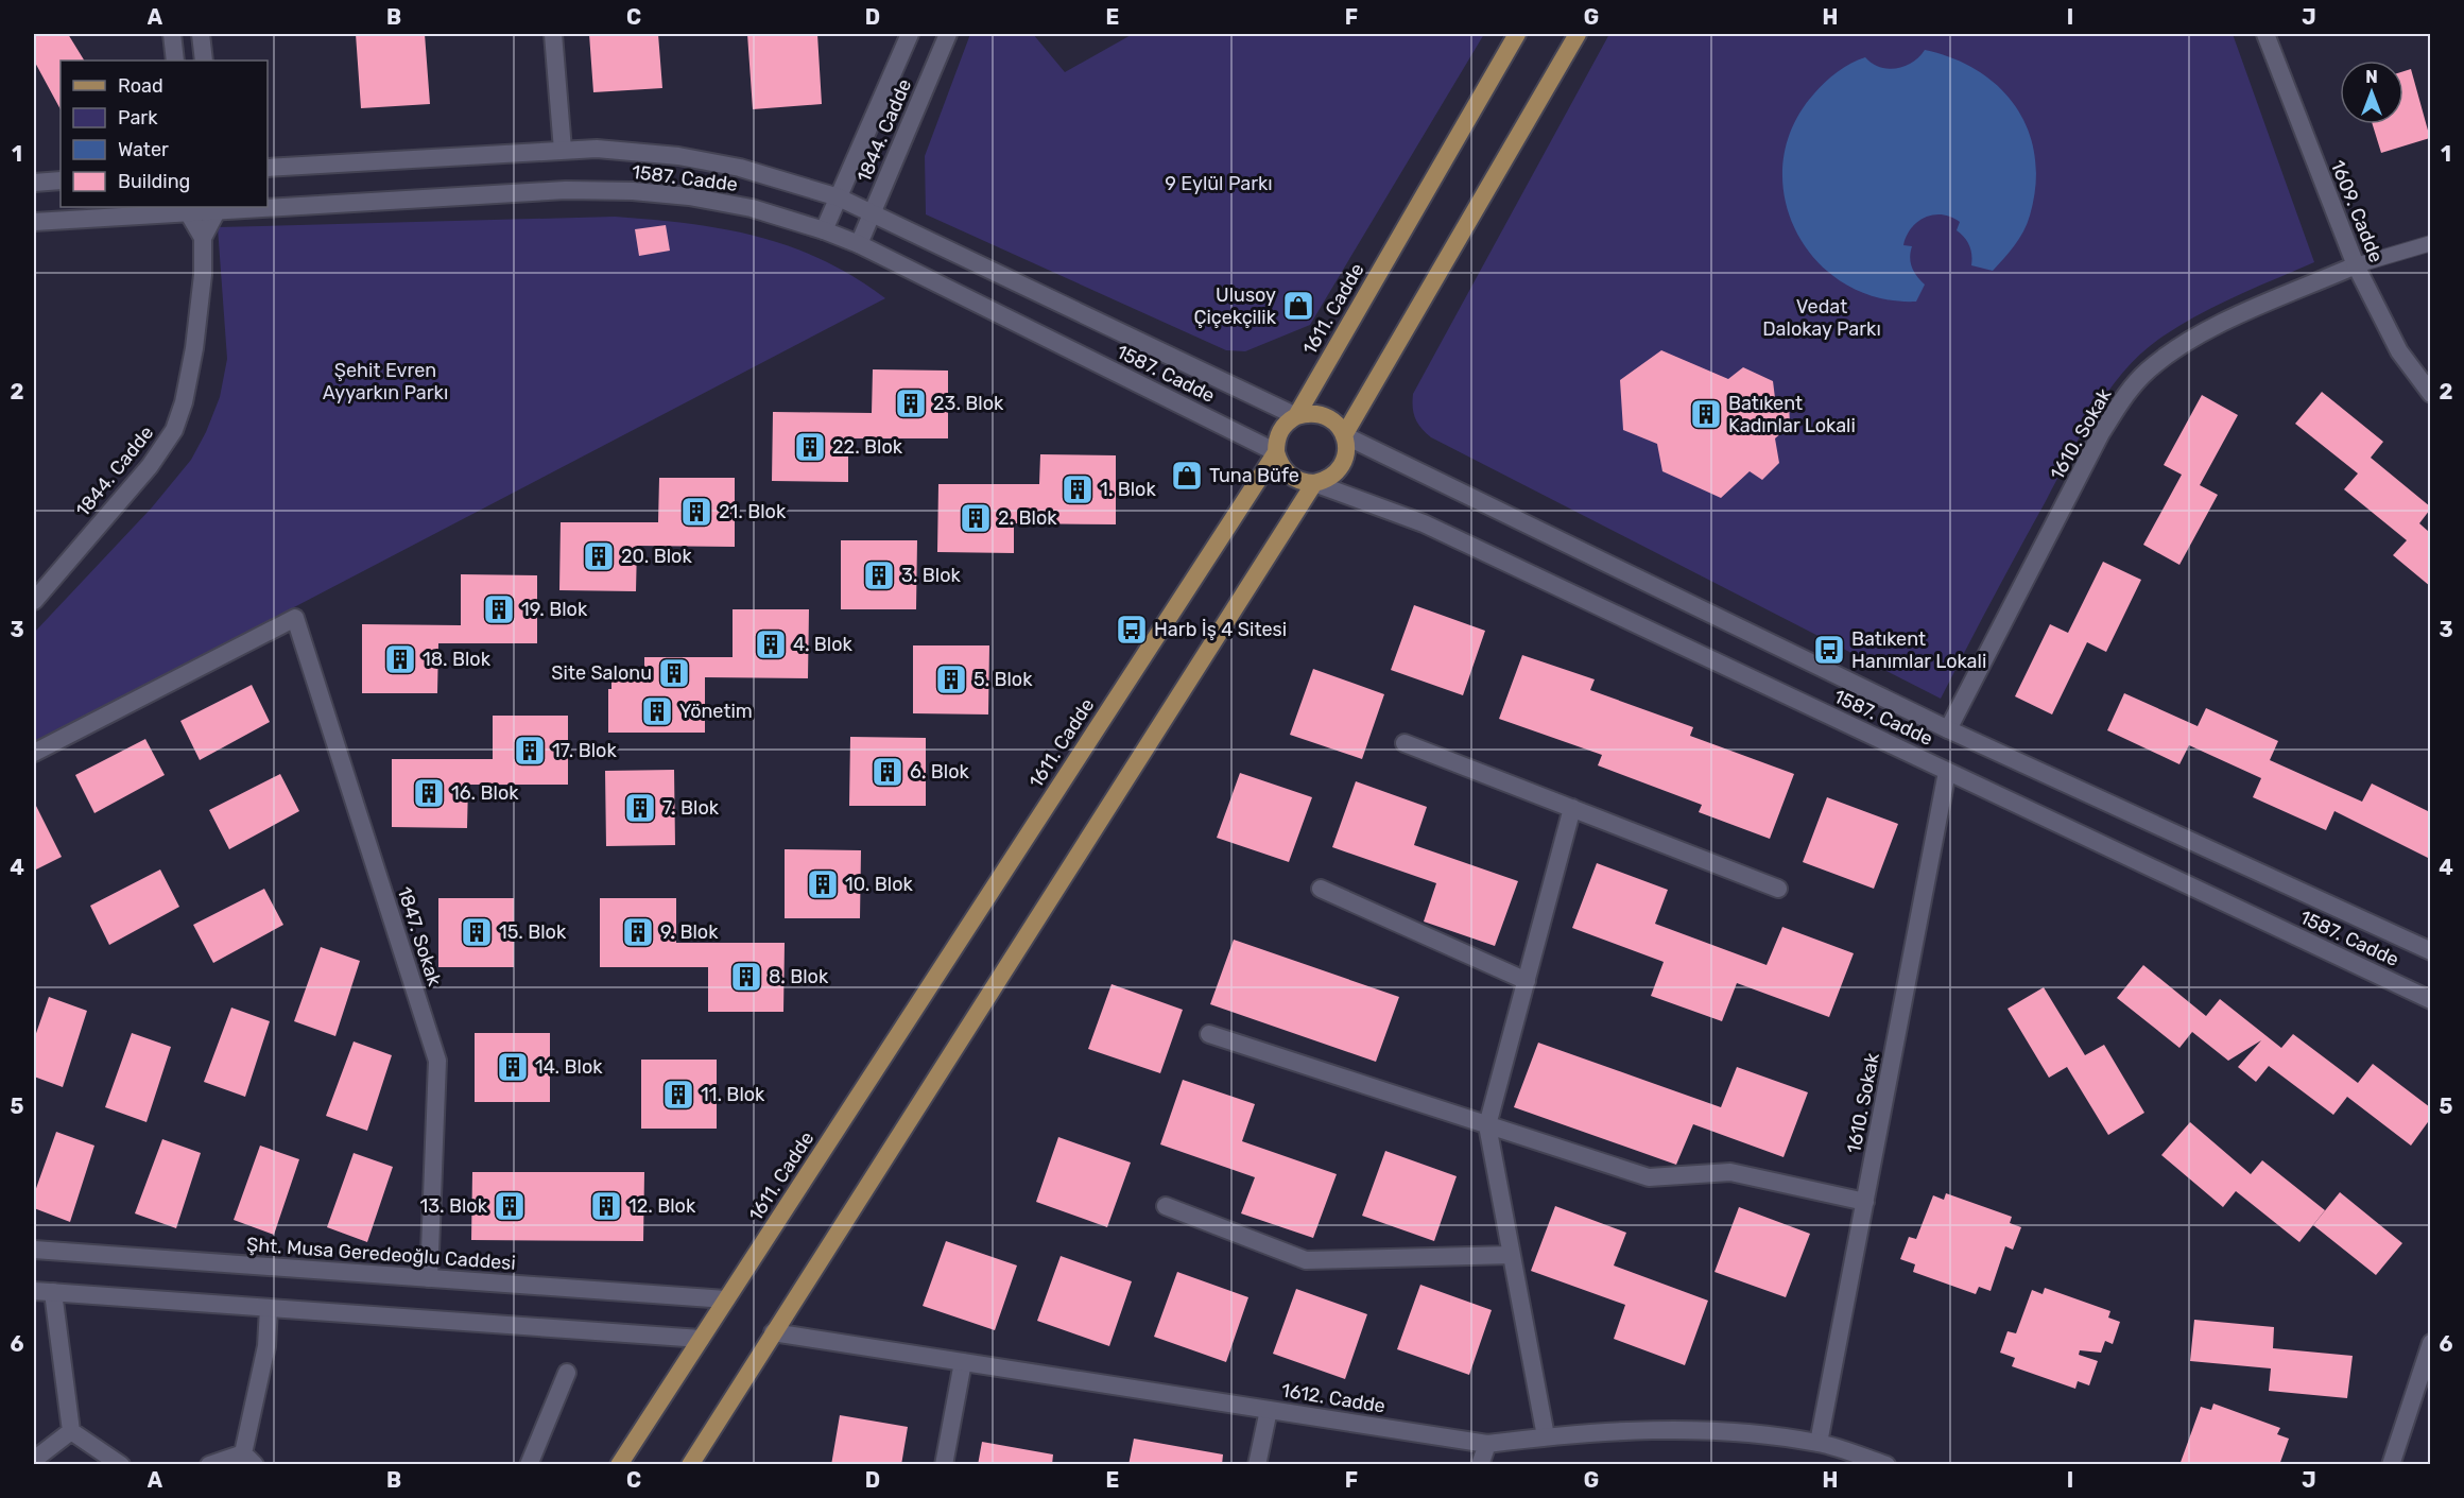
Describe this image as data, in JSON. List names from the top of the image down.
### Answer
{
  "streets": {
    "main road": ["1611. Cadde"],
    "street": [
      "1844. Cadde",
      "1587. Cadde",
      "1609. Cadde",
      "1610. Sokak",
      "1847. Sokak",
      "Şht. Musa Geredeoğlu Caddesi",
      "1612. Cadde"
    ]
  },
  "crossings": [
    ["1844. Cadde", "1587. Cadde"],
    ["1587. Cadde", "1611. Cadde"],
    ["1587. Cadde", "1610. Sokak"],
    ["1609. Cadde", "1610. Sokak"],
    ["1611. Cadde", "Şht. Musa Geredeoğlu Caddesi"],
    ["1610. Sokak", "1612. Cadde"],
    ["1847. Sokak", "Şht. Musa Geredeoğlu Caddesi"]
  ],
  "parks": ["9 Eylül Parkı", "Vedat Dalokay Parkı", "Şehit Evren Ayyarkın Parkı"],
  "places": {
    "shop": ["Ulusoy Çiçekçilik", "Tuna Büfe"],
    "building": [
      "23. Blok",
      "Batıkent Kadınlar Lokali",
      "22. Blok",
      "1. Blok",
      "21. Blok",
      "2. Blok",
      "20. Blok",
      "3. Blok",
      "19. Blok",
      "4. Blok",
      "18. Blok",
      "Site Salonu",
      "5. Blok",
      "Yönetim",
      "17. Blok",
      "6. Blok",
      "16. Blok",
      "7. Blok",
      "10. Blok",
      "15. Blok",
      "9. Blok",
      "8. Blok",
      "14. Blok",
      "11. Blok",
      "13. Blok",
      "12. Blok"
    ],
    "bus stop": ["Harb İş 4 Sitesi", "Batıkent Hanımlar Lokali"]
  },
  "legend": [
    "Road",
    "Park",
    "Water",
    "Building"
  ],
  "north": "top",
  "grid": {
    "columns": [
      "A",
      "B",
      "C",
      "D",
      "E",
      "F",
      "G",
      "H",
      "I",
      "J"
    ],
    "rows": [
      "1",
      "2",
      "3",
      "4",
      "5",
      "6"
    ]
  }
}
